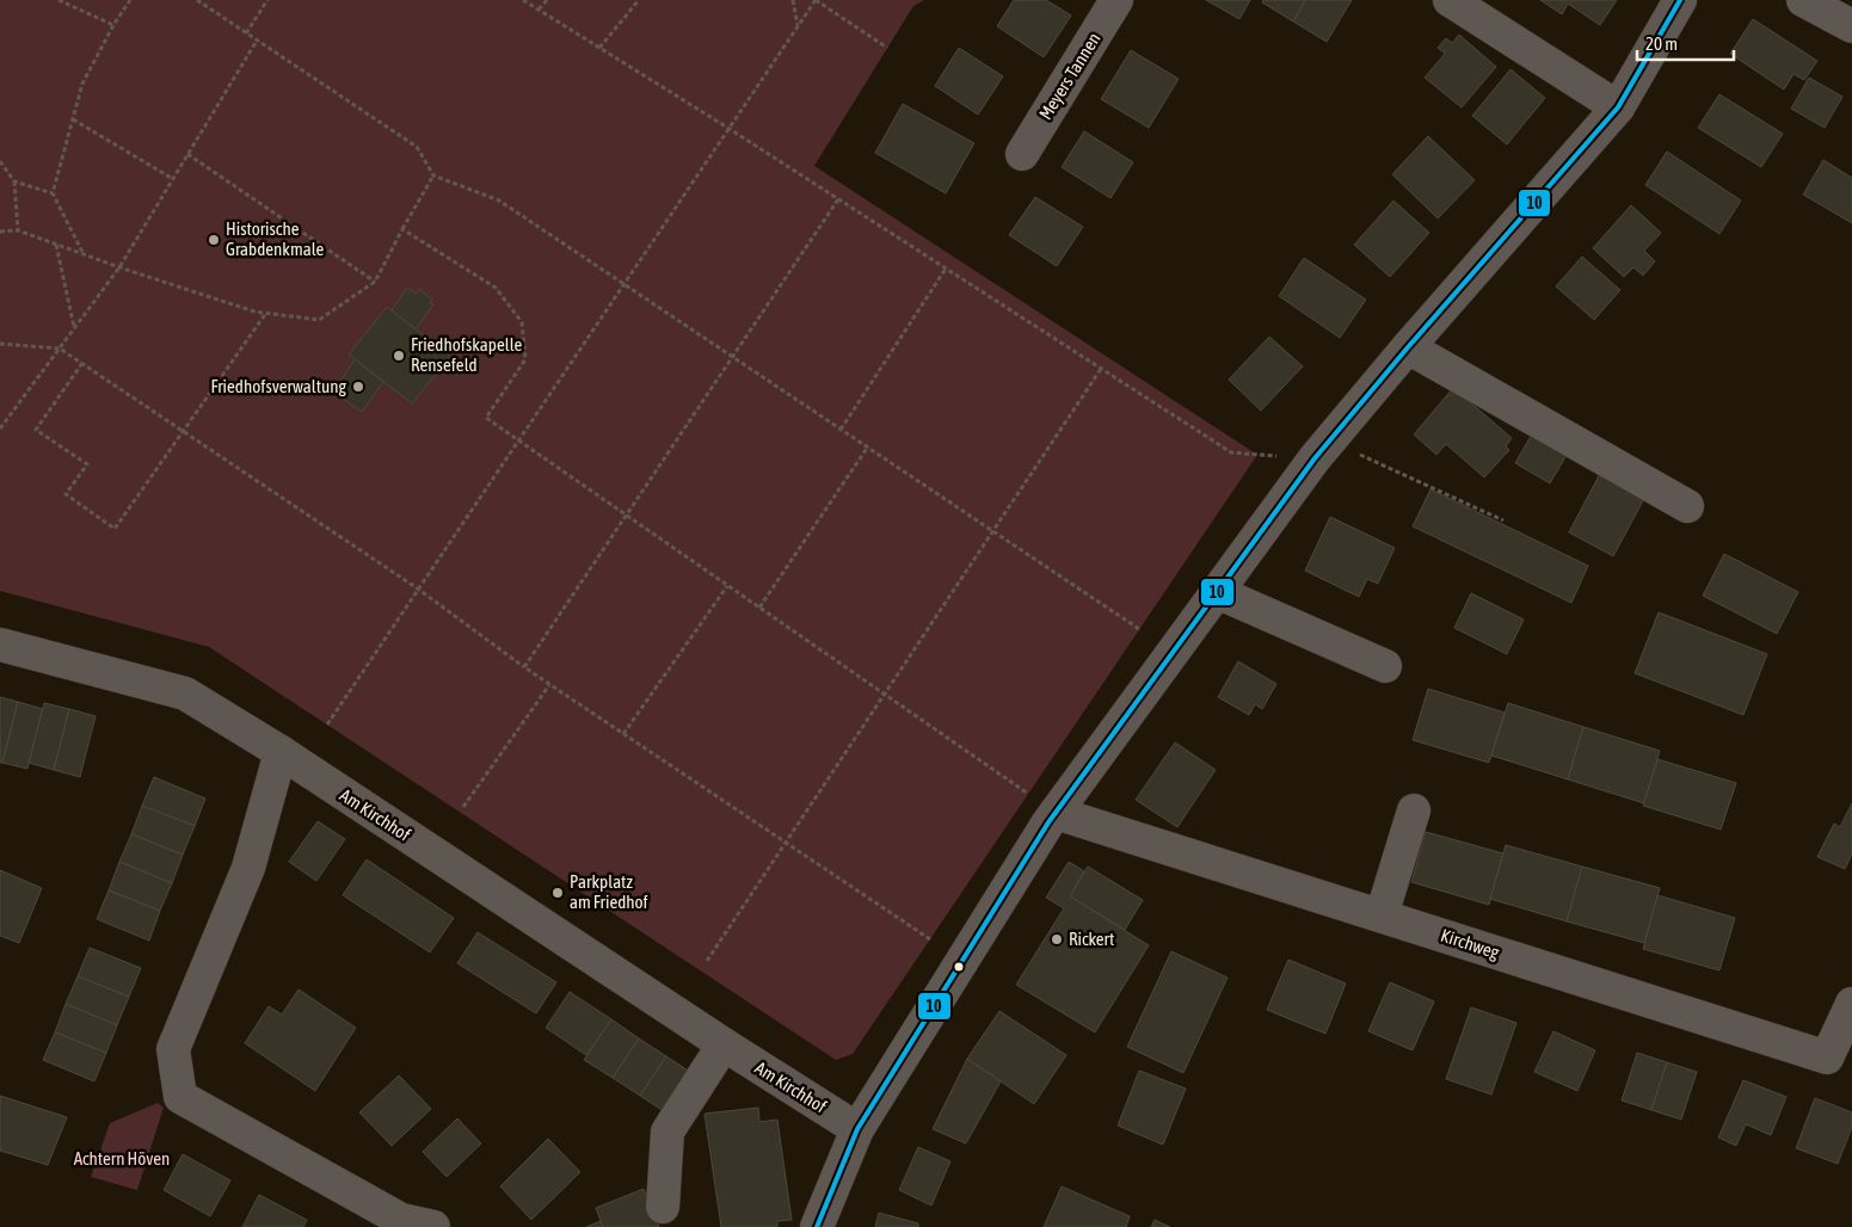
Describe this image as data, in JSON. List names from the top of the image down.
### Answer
{
  "streets": {
    "street": ["Meyers Tannen", "Am Kirchhof", "Kirchweg"]
  },
  "parks": ["Achtern Höven"],
  "places": [
    "Historische Grabdenkmale",
    "Friedhofskapelle Rensefeld",
    "Friedhofsverwaltung",
    "Parkplatz am Friedhof",
    "Rickert"
  ],
  "lines": ["transit line 10"],
  "scale_bar": "20 m"
}
